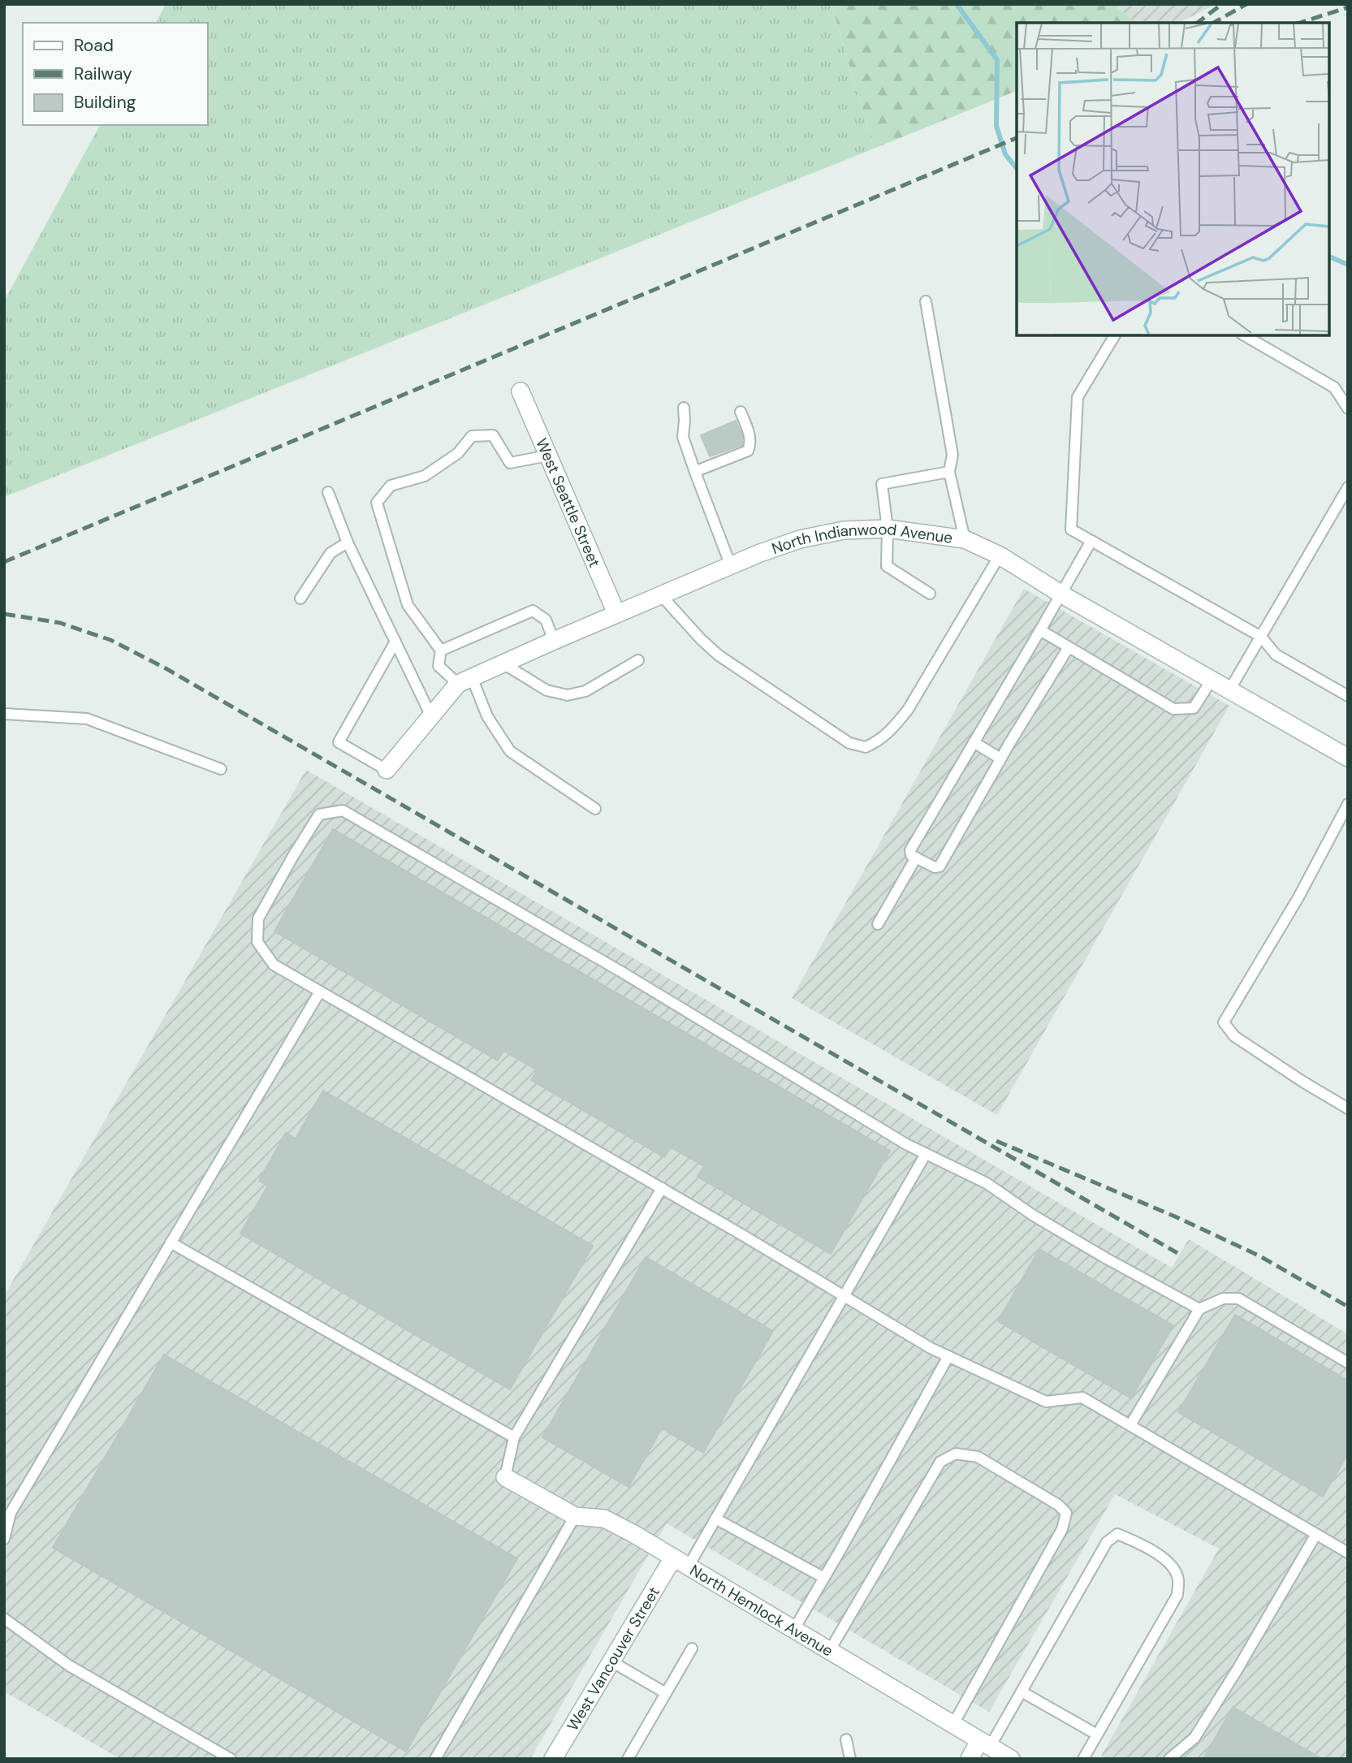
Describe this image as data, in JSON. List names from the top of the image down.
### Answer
{
  "streets": {
    "street": [
      "West Seattle Street",
      "North Indianwood Avenue",
      "North Hemlock Avenue",
      "West Vancouver Street"
    ]
  },
  "crossings": [
    ["West Seattle Street", "North Indianwood Avenue"],
    ["North Hemlock Avenue", "West Vancouver Street"]
  ],
  "legend": ["Road", "Railway", "Building"]
}
